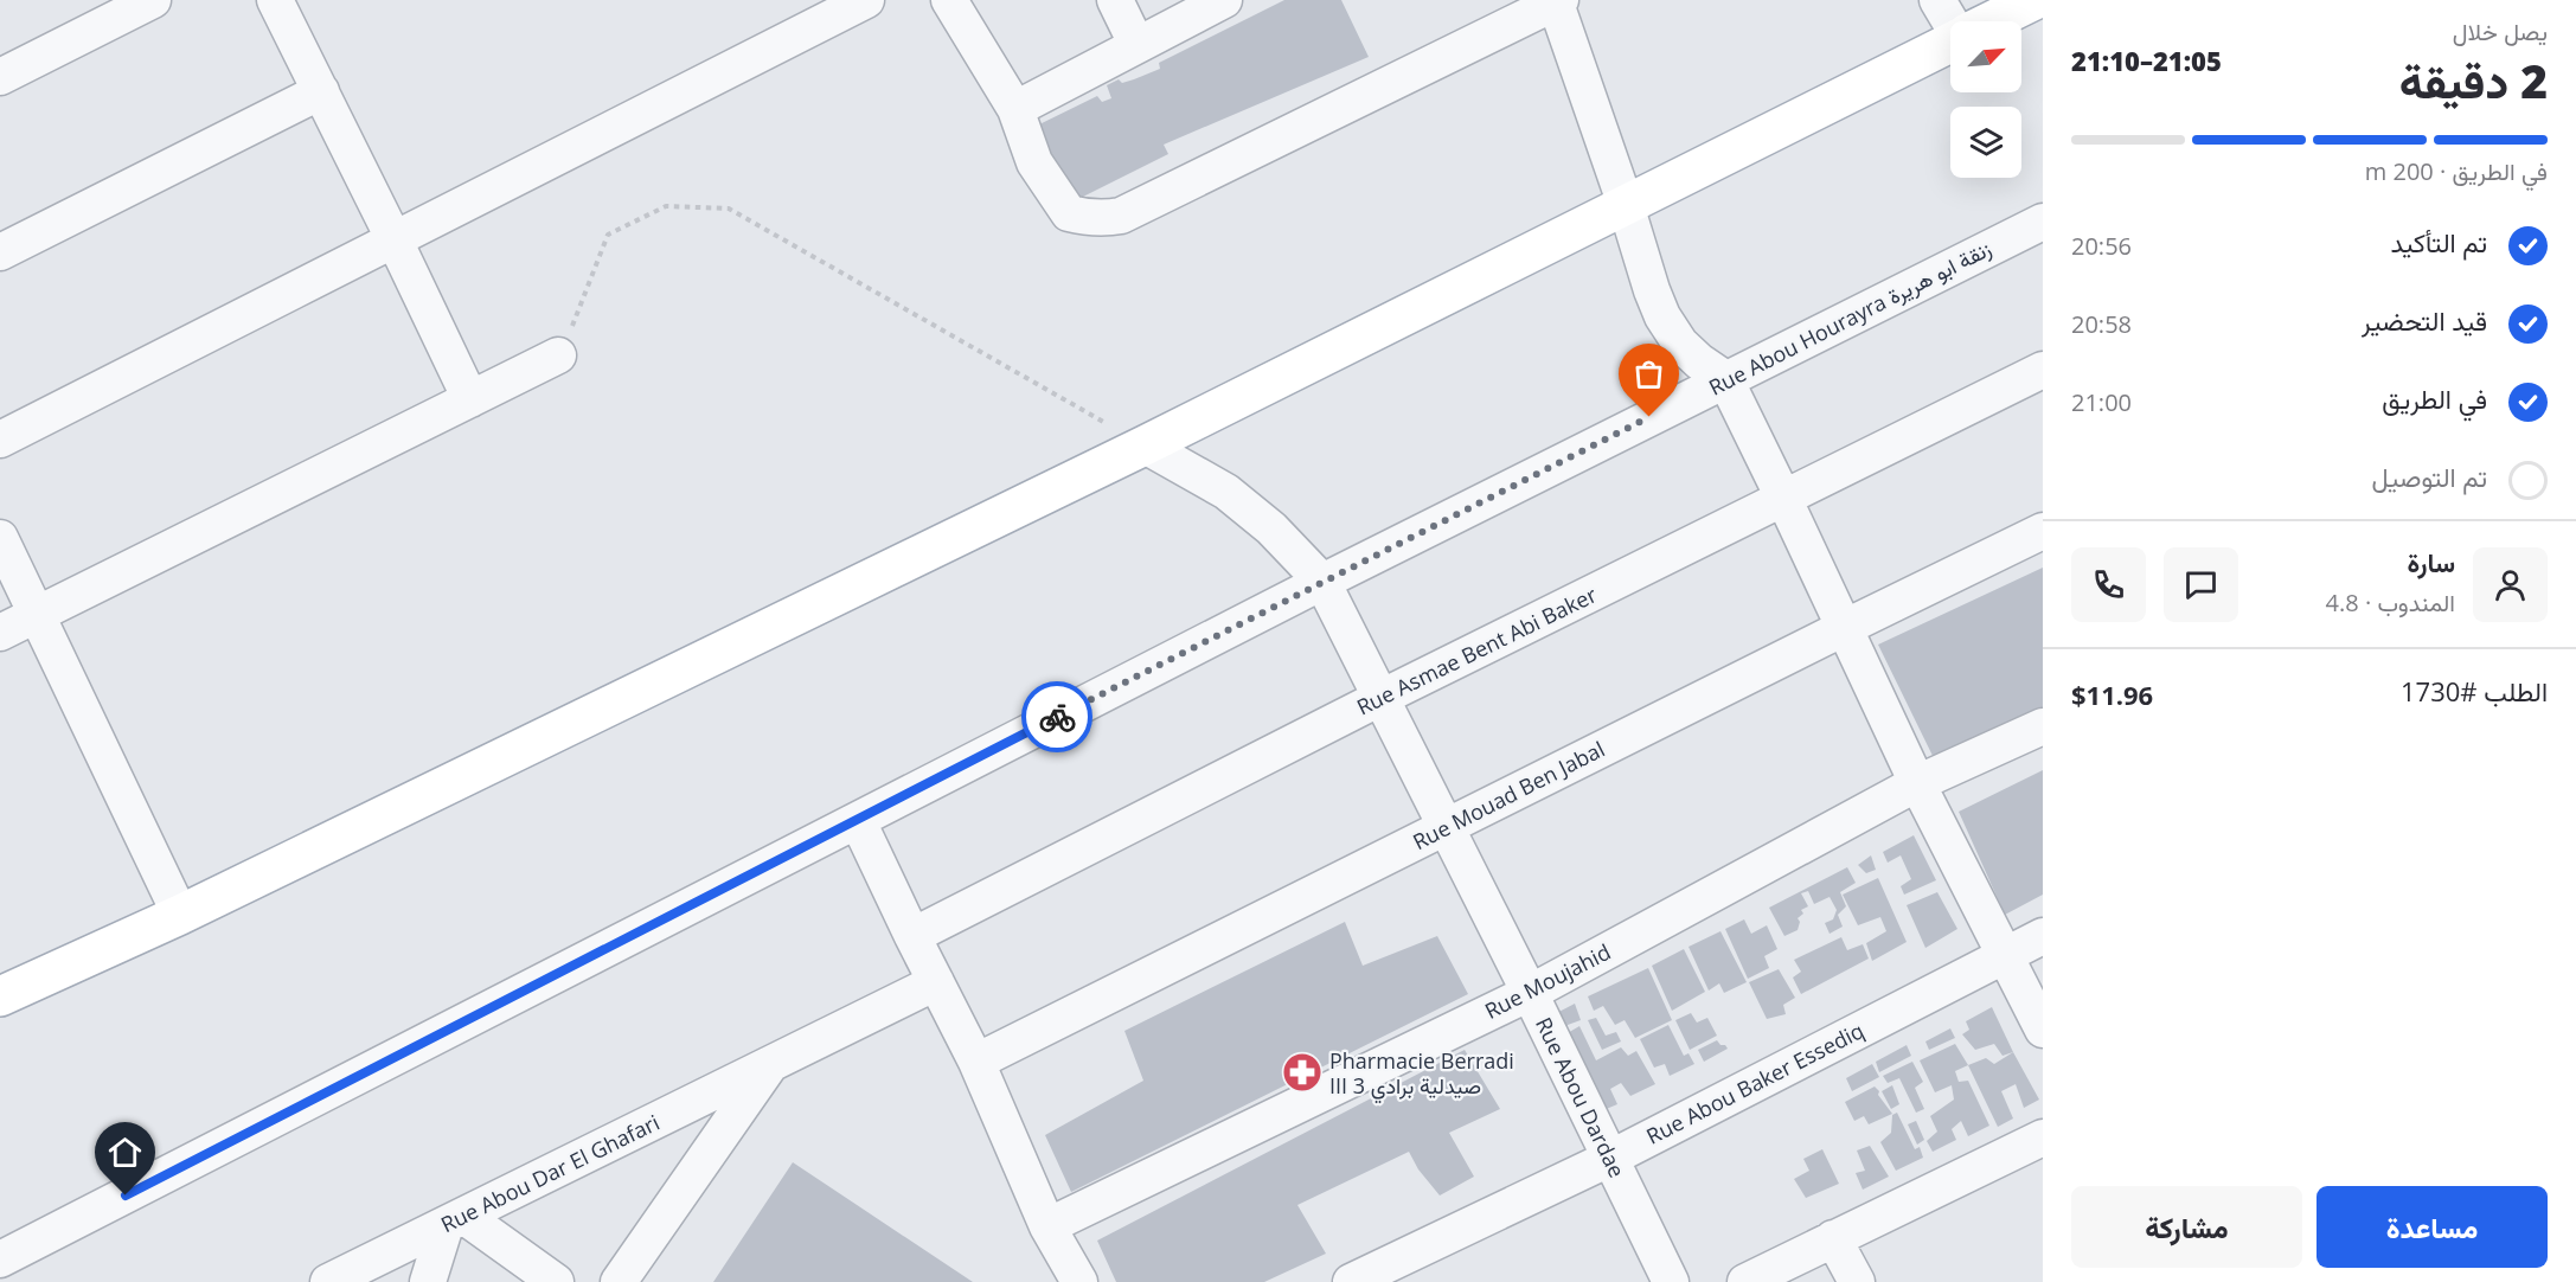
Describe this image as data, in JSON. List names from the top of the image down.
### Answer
{
  "streets": {
    "street": [
      "Rue Abou Hourayra زنقة ابو هريرة",
      "Rue Asmae Bent Abi Baker",
      "Rue Mouad Ben Jabal",
      "Rue Moujahid",
      "Rue Abou Baker Essediq",
      "Rue Abou Dardae",
      "Rue Abou Dar El Ghafari"
    ]
  },
  "crossings": [
    ["Rue Abou Hourayra زنقة ابو هريرة", "Rue Abou Dardae"],
    ["Rue Asmae Bent Abi Baker", "Rue Abou Dardae"],
    ["Rue Mouad Ben Jabal", "Rue Abou Dardae"],
    ["Rue Moujahid", "Rue Abou Dardae"],
    ["Rue Abou Baker Essediq", "Rue Abou Dardae"]
  ],
  "places": {
    "pharmacy": ["Pharmacie Berradi III صيدلية برادي 3"]
  },
  "north": "top right",
  "page": {
    "heading": ["2 دقيقة", "يصل خلال", "21:05–21:10"],
    "panel": [
      "سارة",
      "المندوب · 4.8",
      "الطلب #1730",
      "$11.96"
    ],
    "bar": "في الطريق · 200 m",
    "list": [
      ["تم التأكيد", "20:56"],
      ["قيد التحضير", "20:58"],
      ["في الطريق", "21:00"],
      "تم التوصيل"
    ],
    "buttons": ["مساعدة", "مشاركة"]
  }
}
